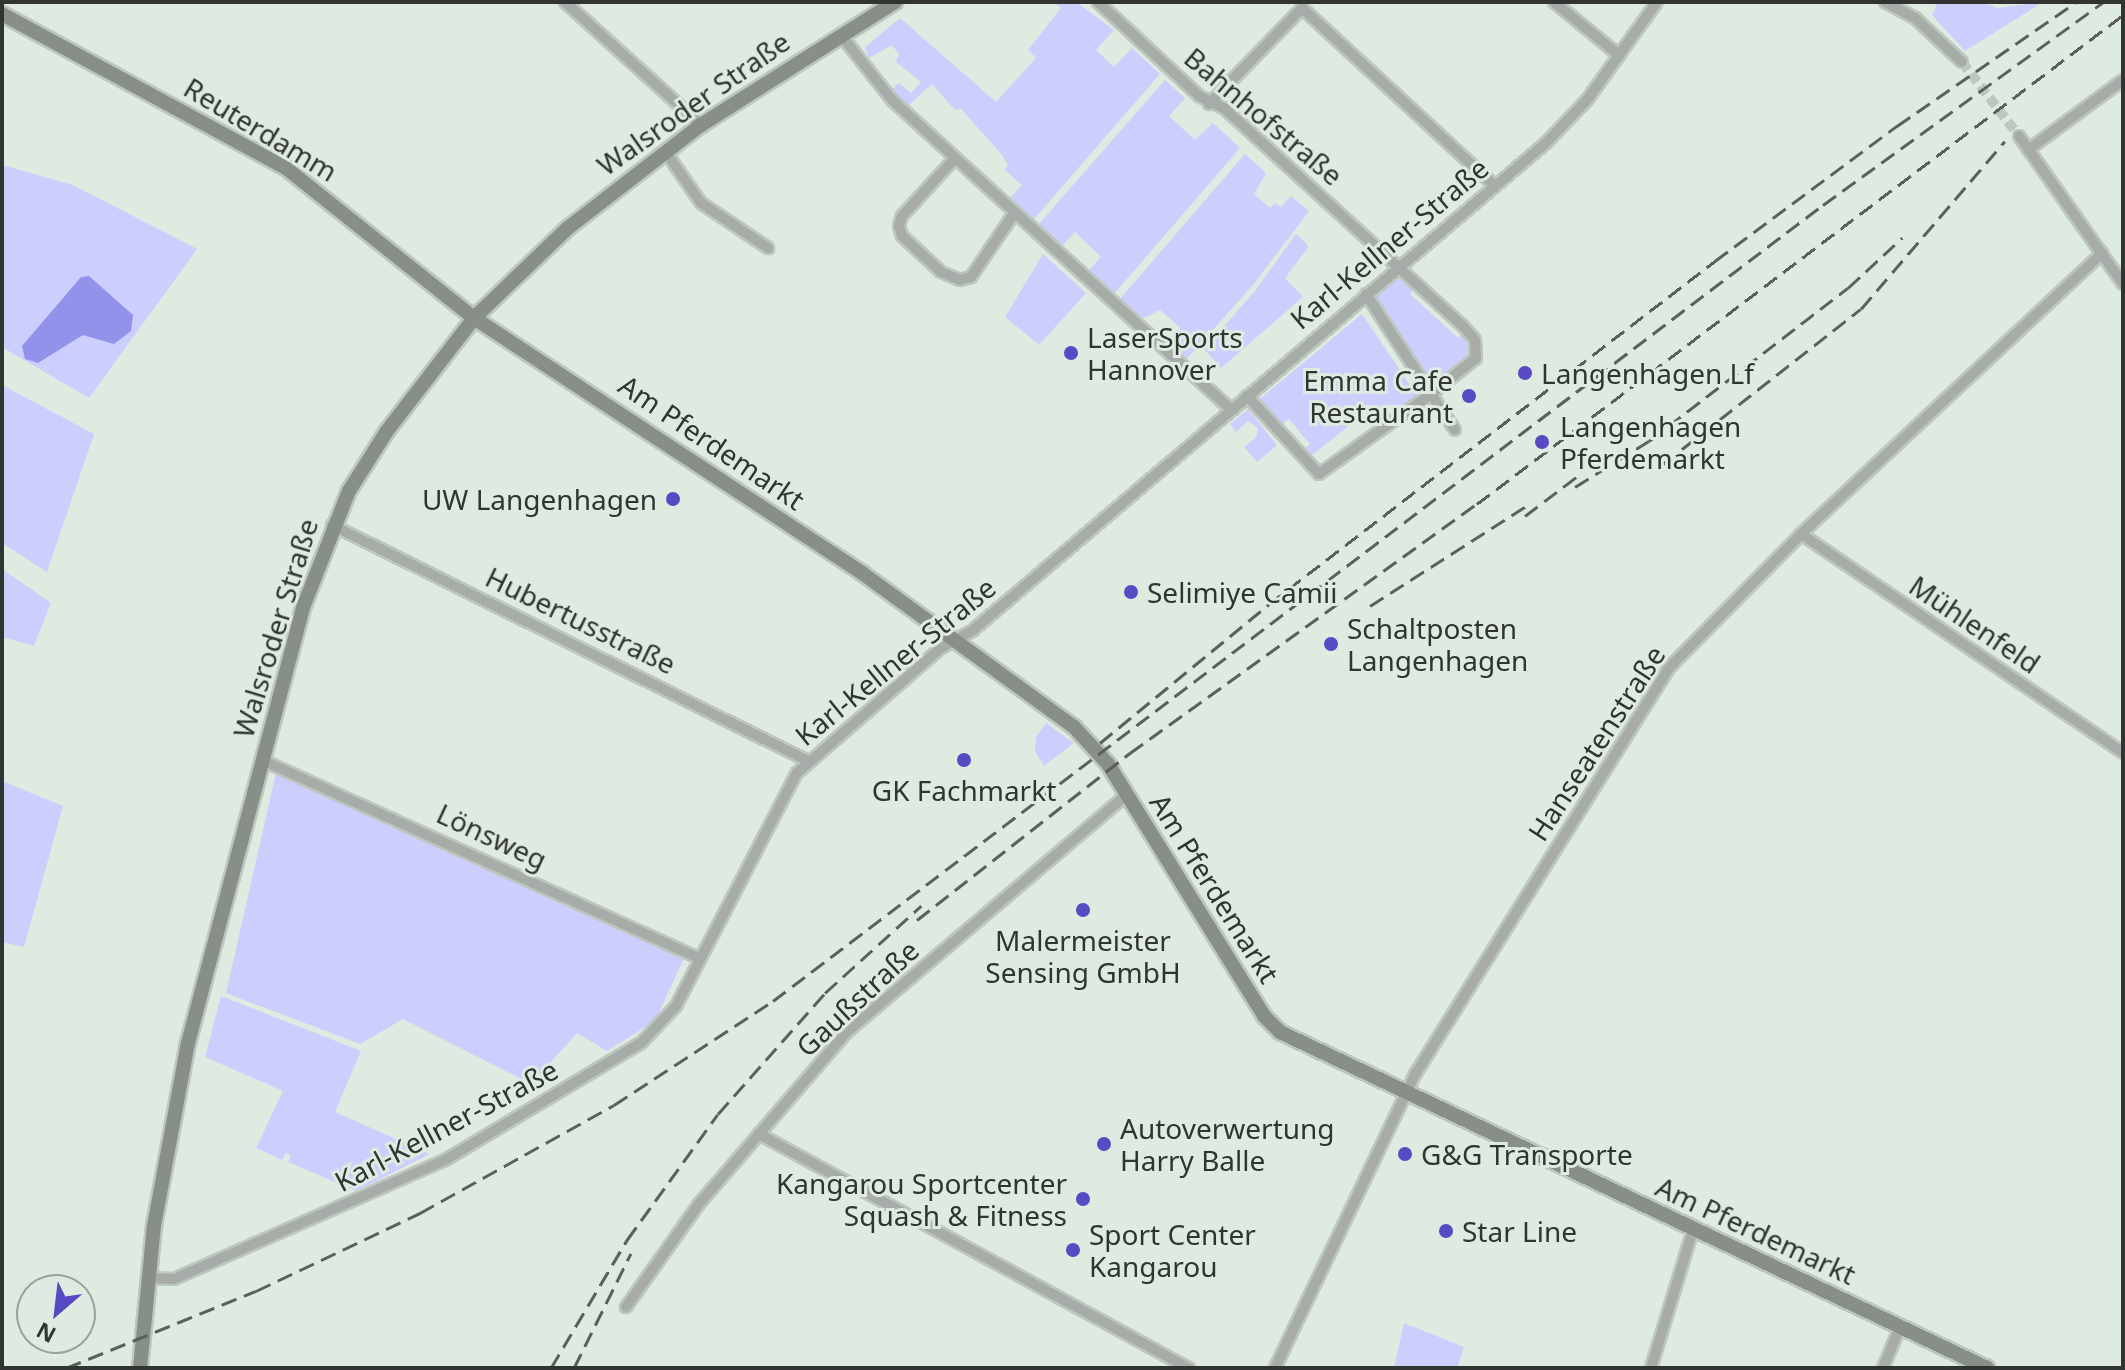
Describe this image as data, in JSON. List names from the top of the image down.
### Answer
{
  "streets": {
    "street": [
      "Walsroder Straße",
      "Bahnhofstraße",
      "Reuterdamm",
      "Karl-Kellner-Straße",
      "Am Pferdemarkt",
      "Hubertusstraße",
      "Mühlenfeld",
      "Hanseatenstraße",
      "Lönsweg",
      "Gaußstraße"
    ]
  },
  "crossings": [
    ["Walsroder Straße", "Reuterdamm"],
    ["Walsroder Straße", "Karl-Kellner-Straße"],
    ["Walsroder Straße", "Am Pferdemarkt"],
    ["Walsroder Straße", "Hubertusstraße"],
    ["Walsroder Straße", "Lönsweg"],
    ["Bahnhofstraße", "Karl-Kellner-Straße"],
    ["Reuterdamm", "Am Pferdemarkt"],
    ["Karl-Kellner-Straße", "Am Pferdemarkt"],
    ["Karl-Kellner-Straße", "Hubertusstraße"],
    ["Karl-Kellner-Straße", "Lönsweg"],
    ["Am Pferdemarkt", "Hanseatenstraße"],
    ["Am Pferdemarkt", "Gaußstraße"],
    ["Mühlenfeld", "Hanseatenstraße"]
  ],
  "places": [
    "LaserSports Hannover",
    "Langenhagen Lf",
    "Emma Cafe Restaurant",
    "Langenhagen Pferdemarkt",
    "UW Langenhagen",
    "Selimiye Camii",
    "Schaltposten Langenhagen",
    "GK Fachmarkt",
    "Malermeister Sensing GmbH",
    "Autoverwertung Harry Balle",
    "G&G Transporte",
    "Kangarou Sportcenter Squash & Fitness",
    "Star Line",
    "Sport Center Kangarou"
  ],
  "north": "bottom left"
}
